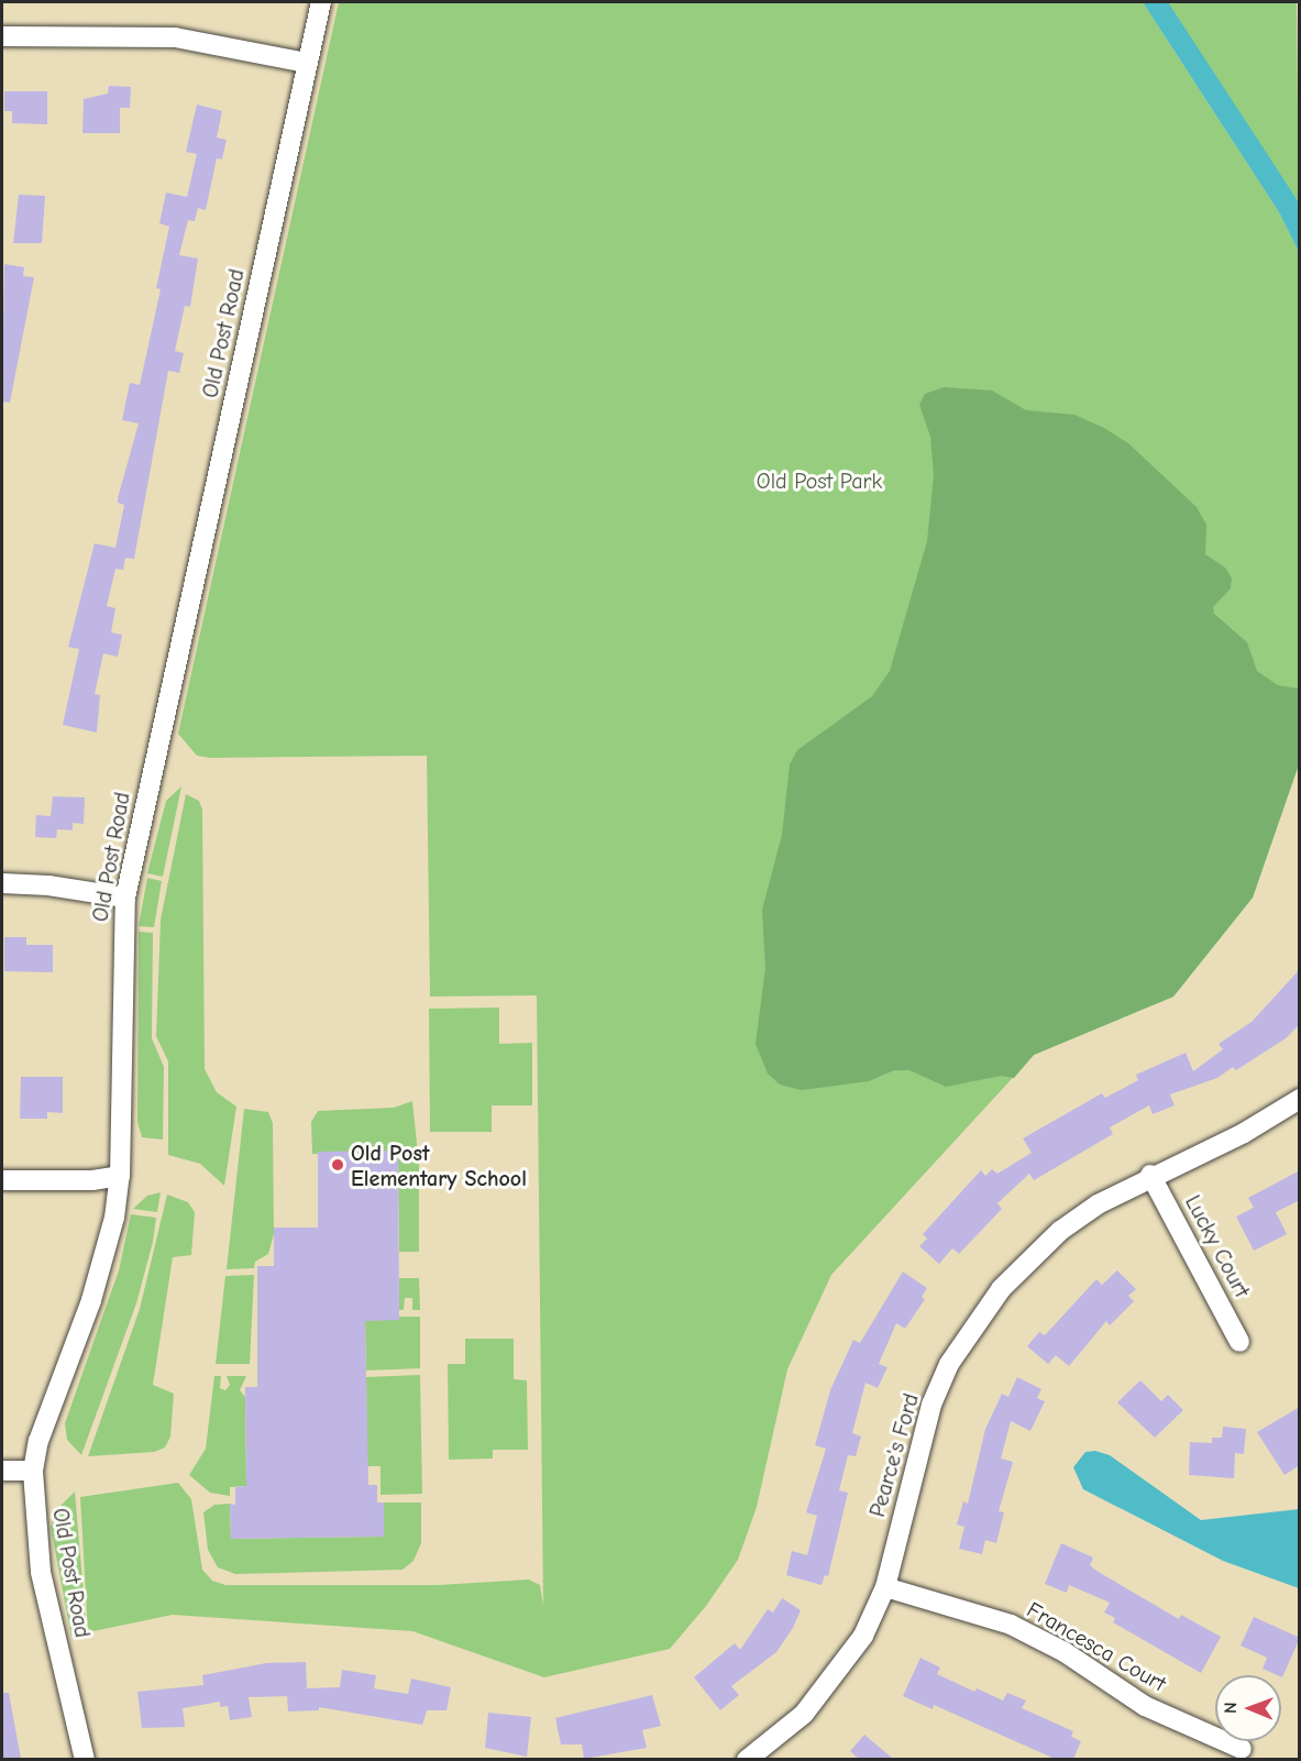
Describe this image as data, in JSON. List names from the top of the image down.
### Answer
{
  "streets": {
    "street": [
      "Old Post Road",
      "Lucky Court",
      "Pearce's Ford",
      "Francesca Court"
    ]
  },
  "crossings": [
    ["Lucky Court", "Pearce's Ford"],
    ["Pearce's Ford", "Francesca Court"]
  ],
  "parks": ["Old Post Park"],
  "places": ["Old Post Elementary School"],
  "north": "left"
}
